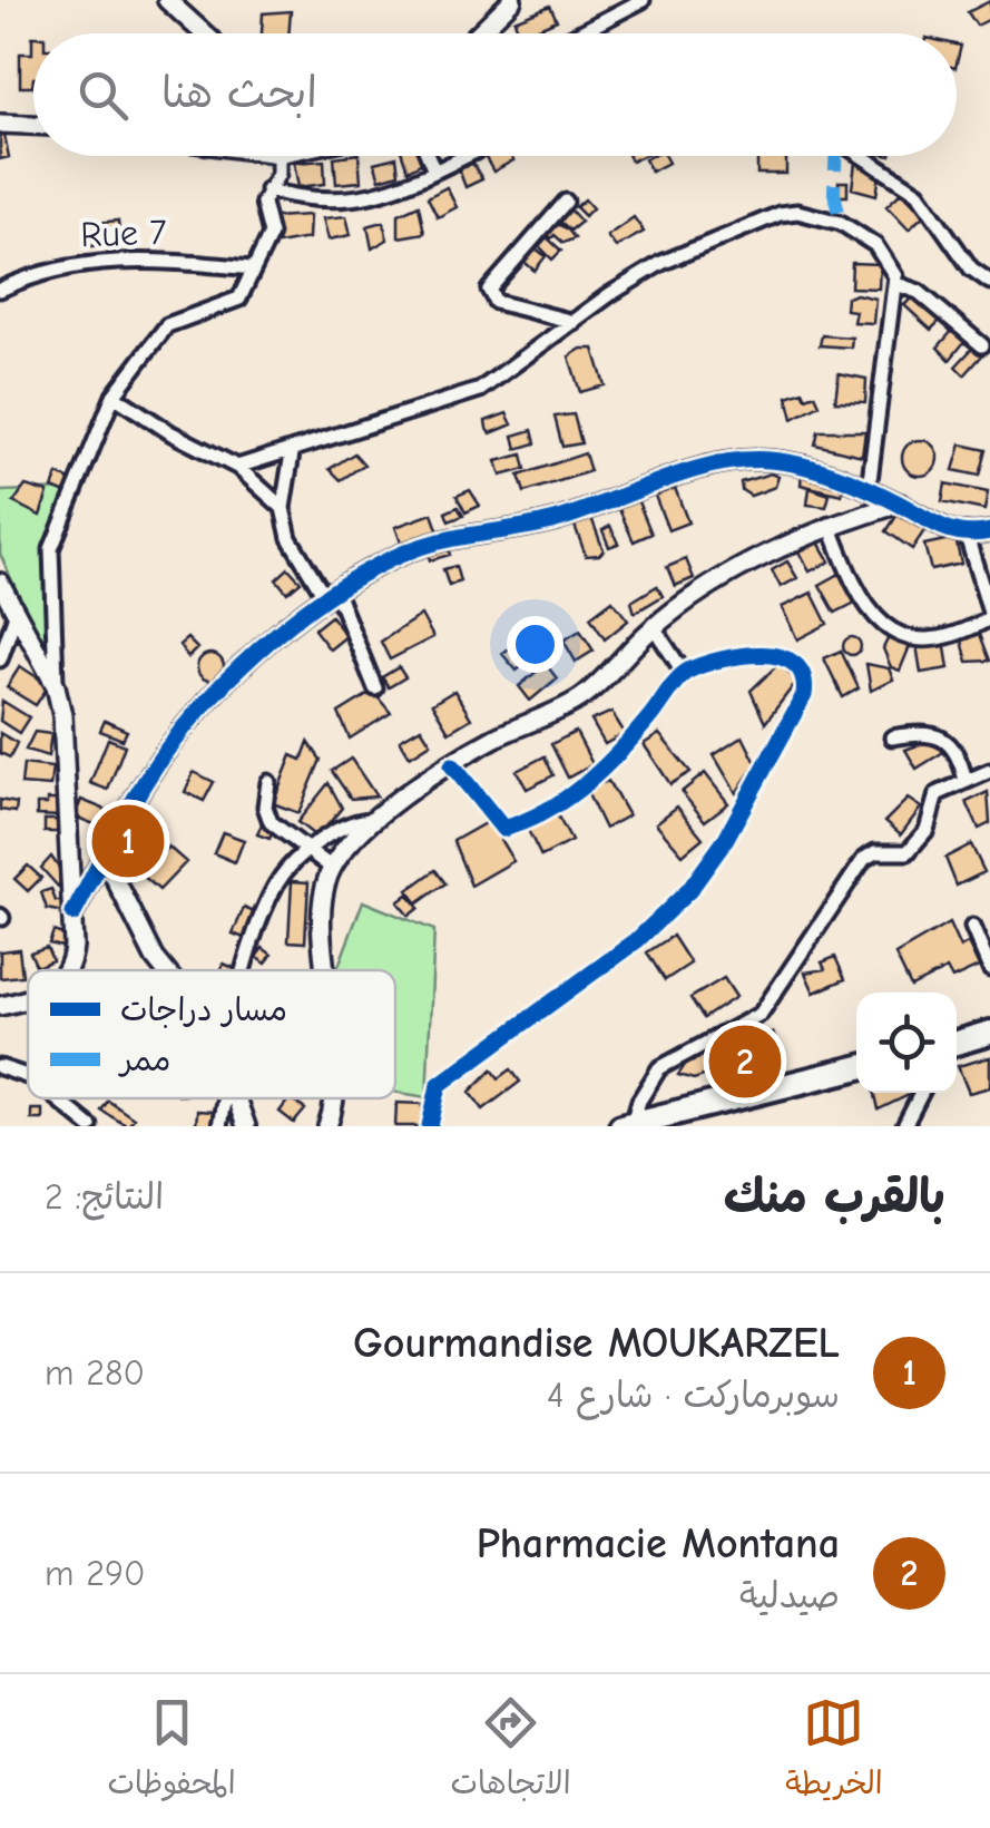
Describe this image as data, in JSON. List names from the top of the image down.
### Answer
{
  "streets": {
    "street": ["Rue 7"]
  },
  "legend": ["مسار دراجات", "ممر"],
  "page": {
    "search": "ابحث هنا",
    "pins": ["1", "2"],
    "heading": ["بالقرب منك", "النتائج: 2"],
    "list": [
      {
        "mark": "1",
        "name": "Gourmandise MOUKARZEL",
        "note": "سوبرماركت · شارع 4",
        "value": "280 m"
      },
      {
        "mark": "2",
        "name": "Pharmacie Montana",
        "note": "صيدلية",
        "value": "290 m"
      }
    ],
    "nav": ["الخريطة", "الاتجاهات", "المحفوظات"]
  }
}
